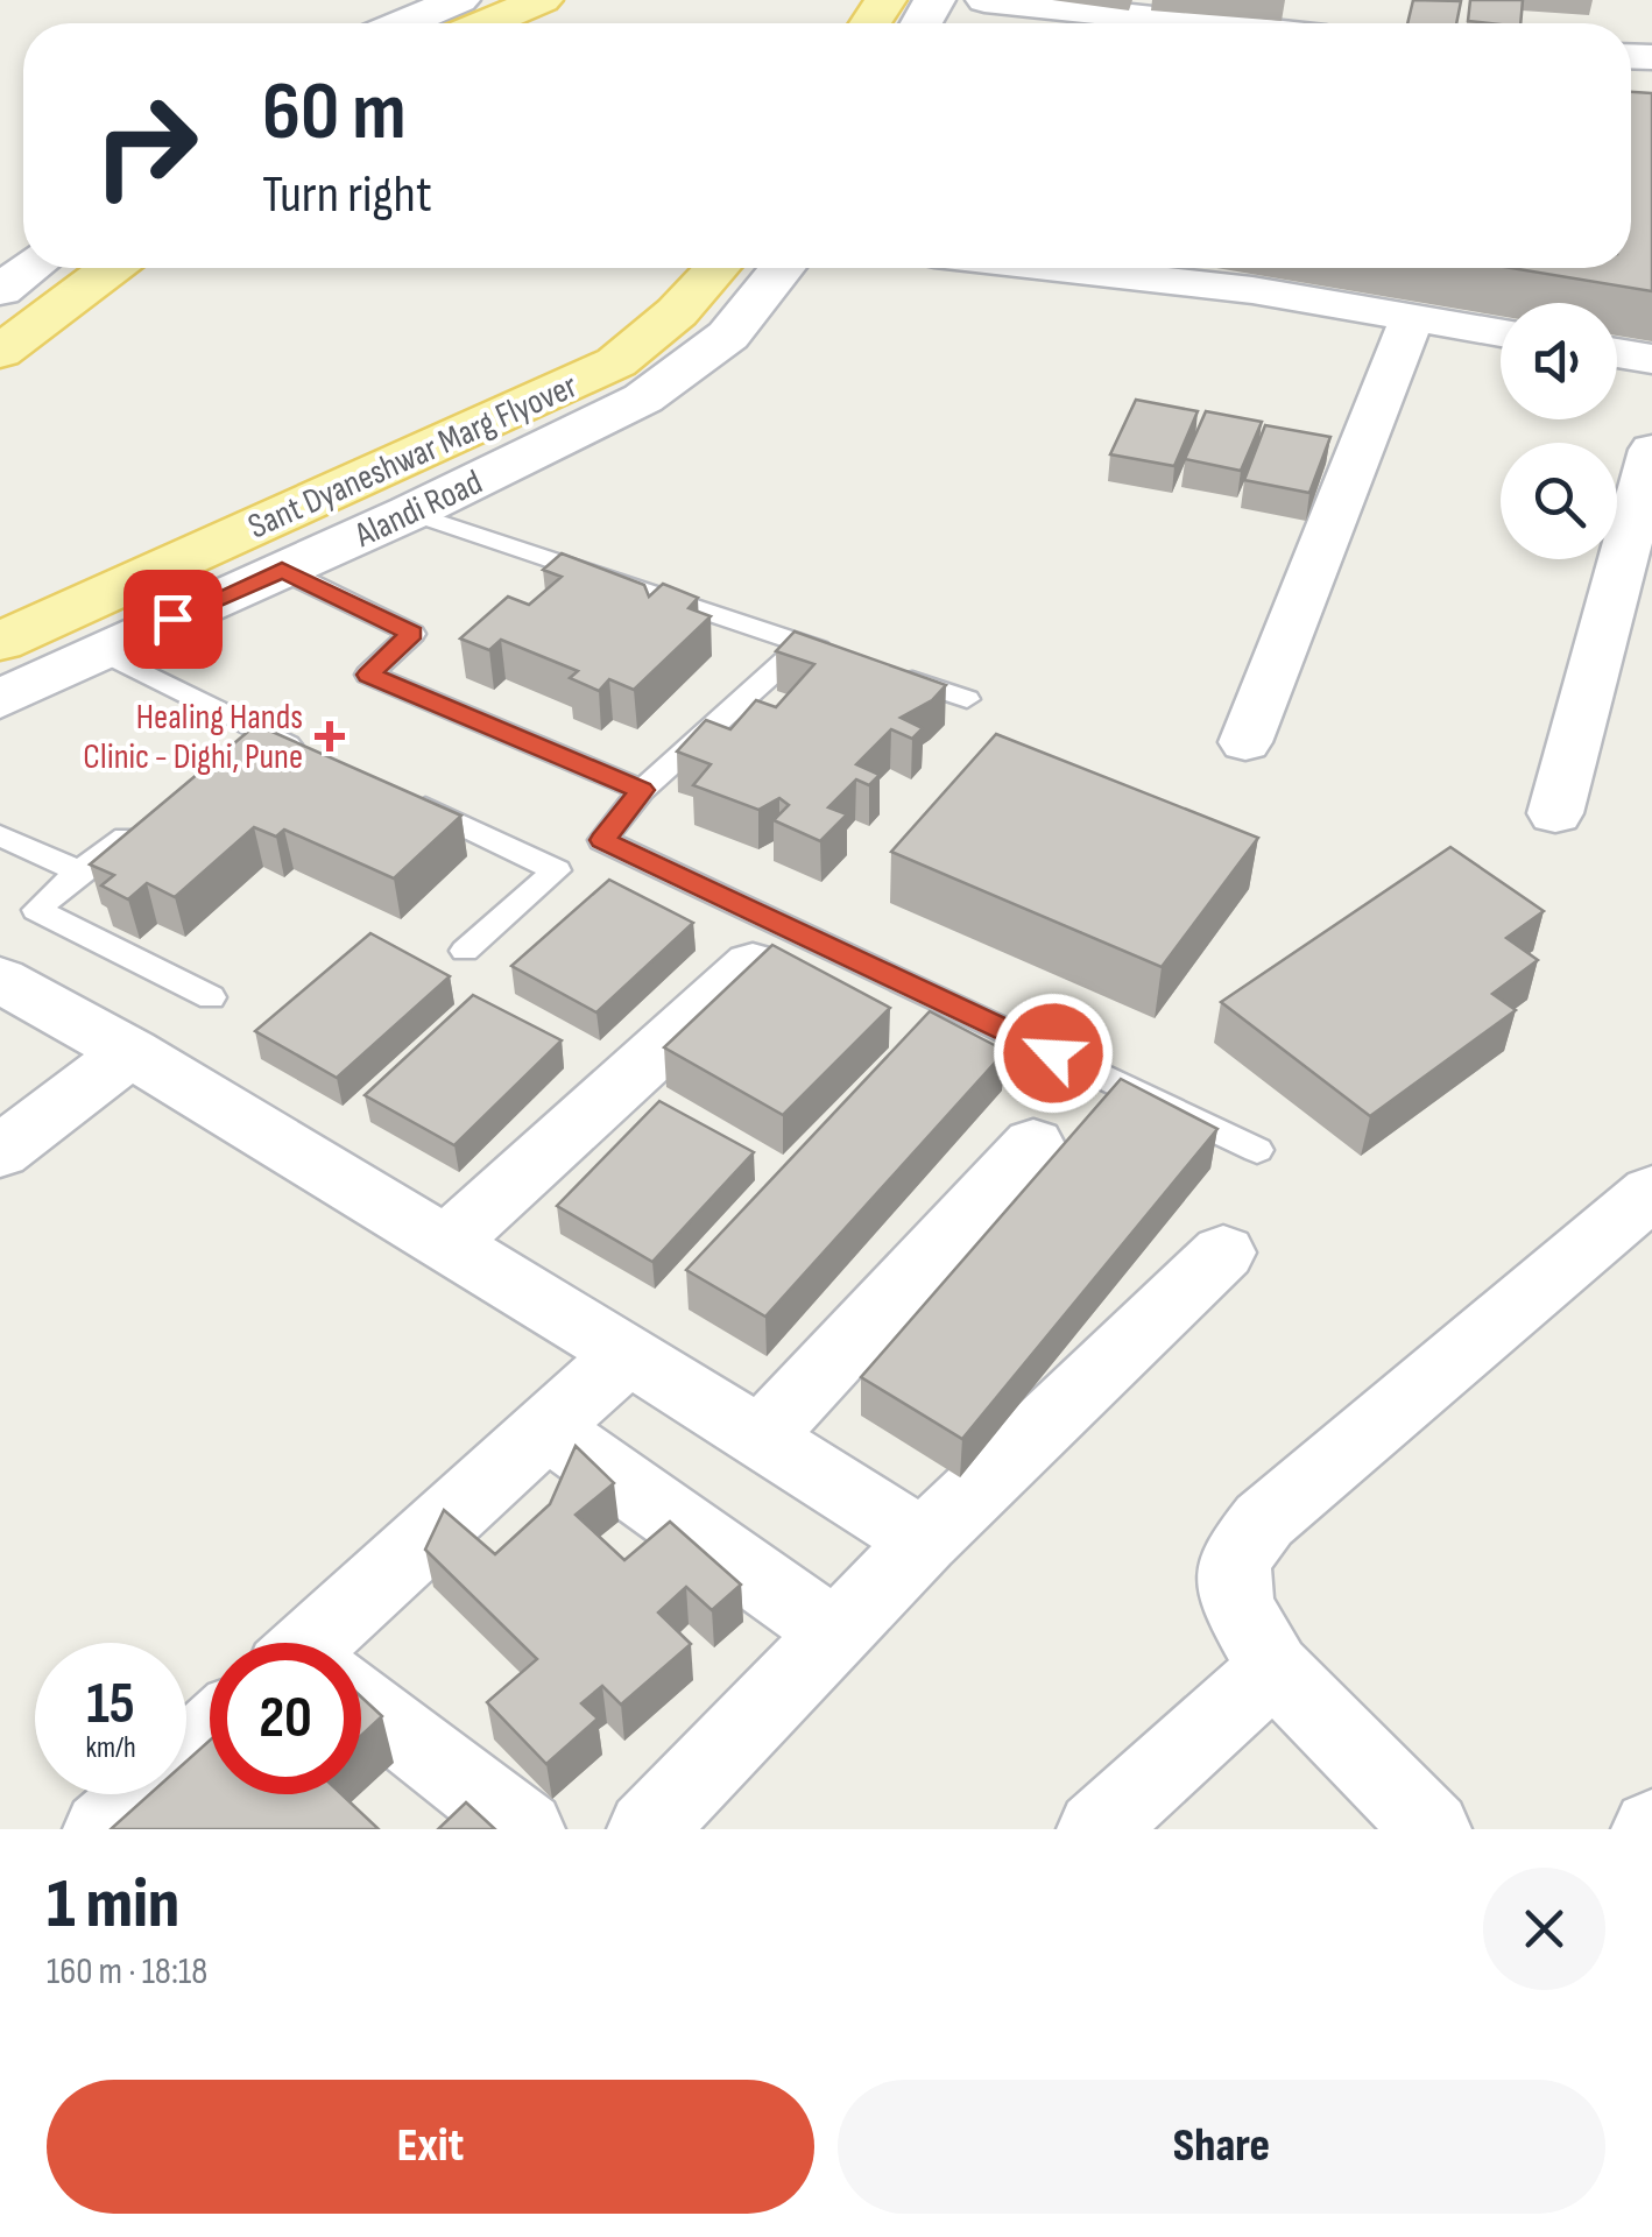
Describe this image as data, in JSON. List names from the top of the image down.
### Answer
{
  "streets": {
    "main road": ["Sant Dyaneshwar Marg Flyover"],
    "street": ["Alandi Road"]
  },
  "places": {
    "health": ["Healing Hands Clinic - Dighi, Pune"]
  },
  "page": {
    "turn": ["60 m", "Turn right"],
    "speed": "15 km/h",
    "limit": "20",
    "heading": ["1 min", "160 m · 18:18"],
    "buttons": ["Exit", "Share"]
  }
}
